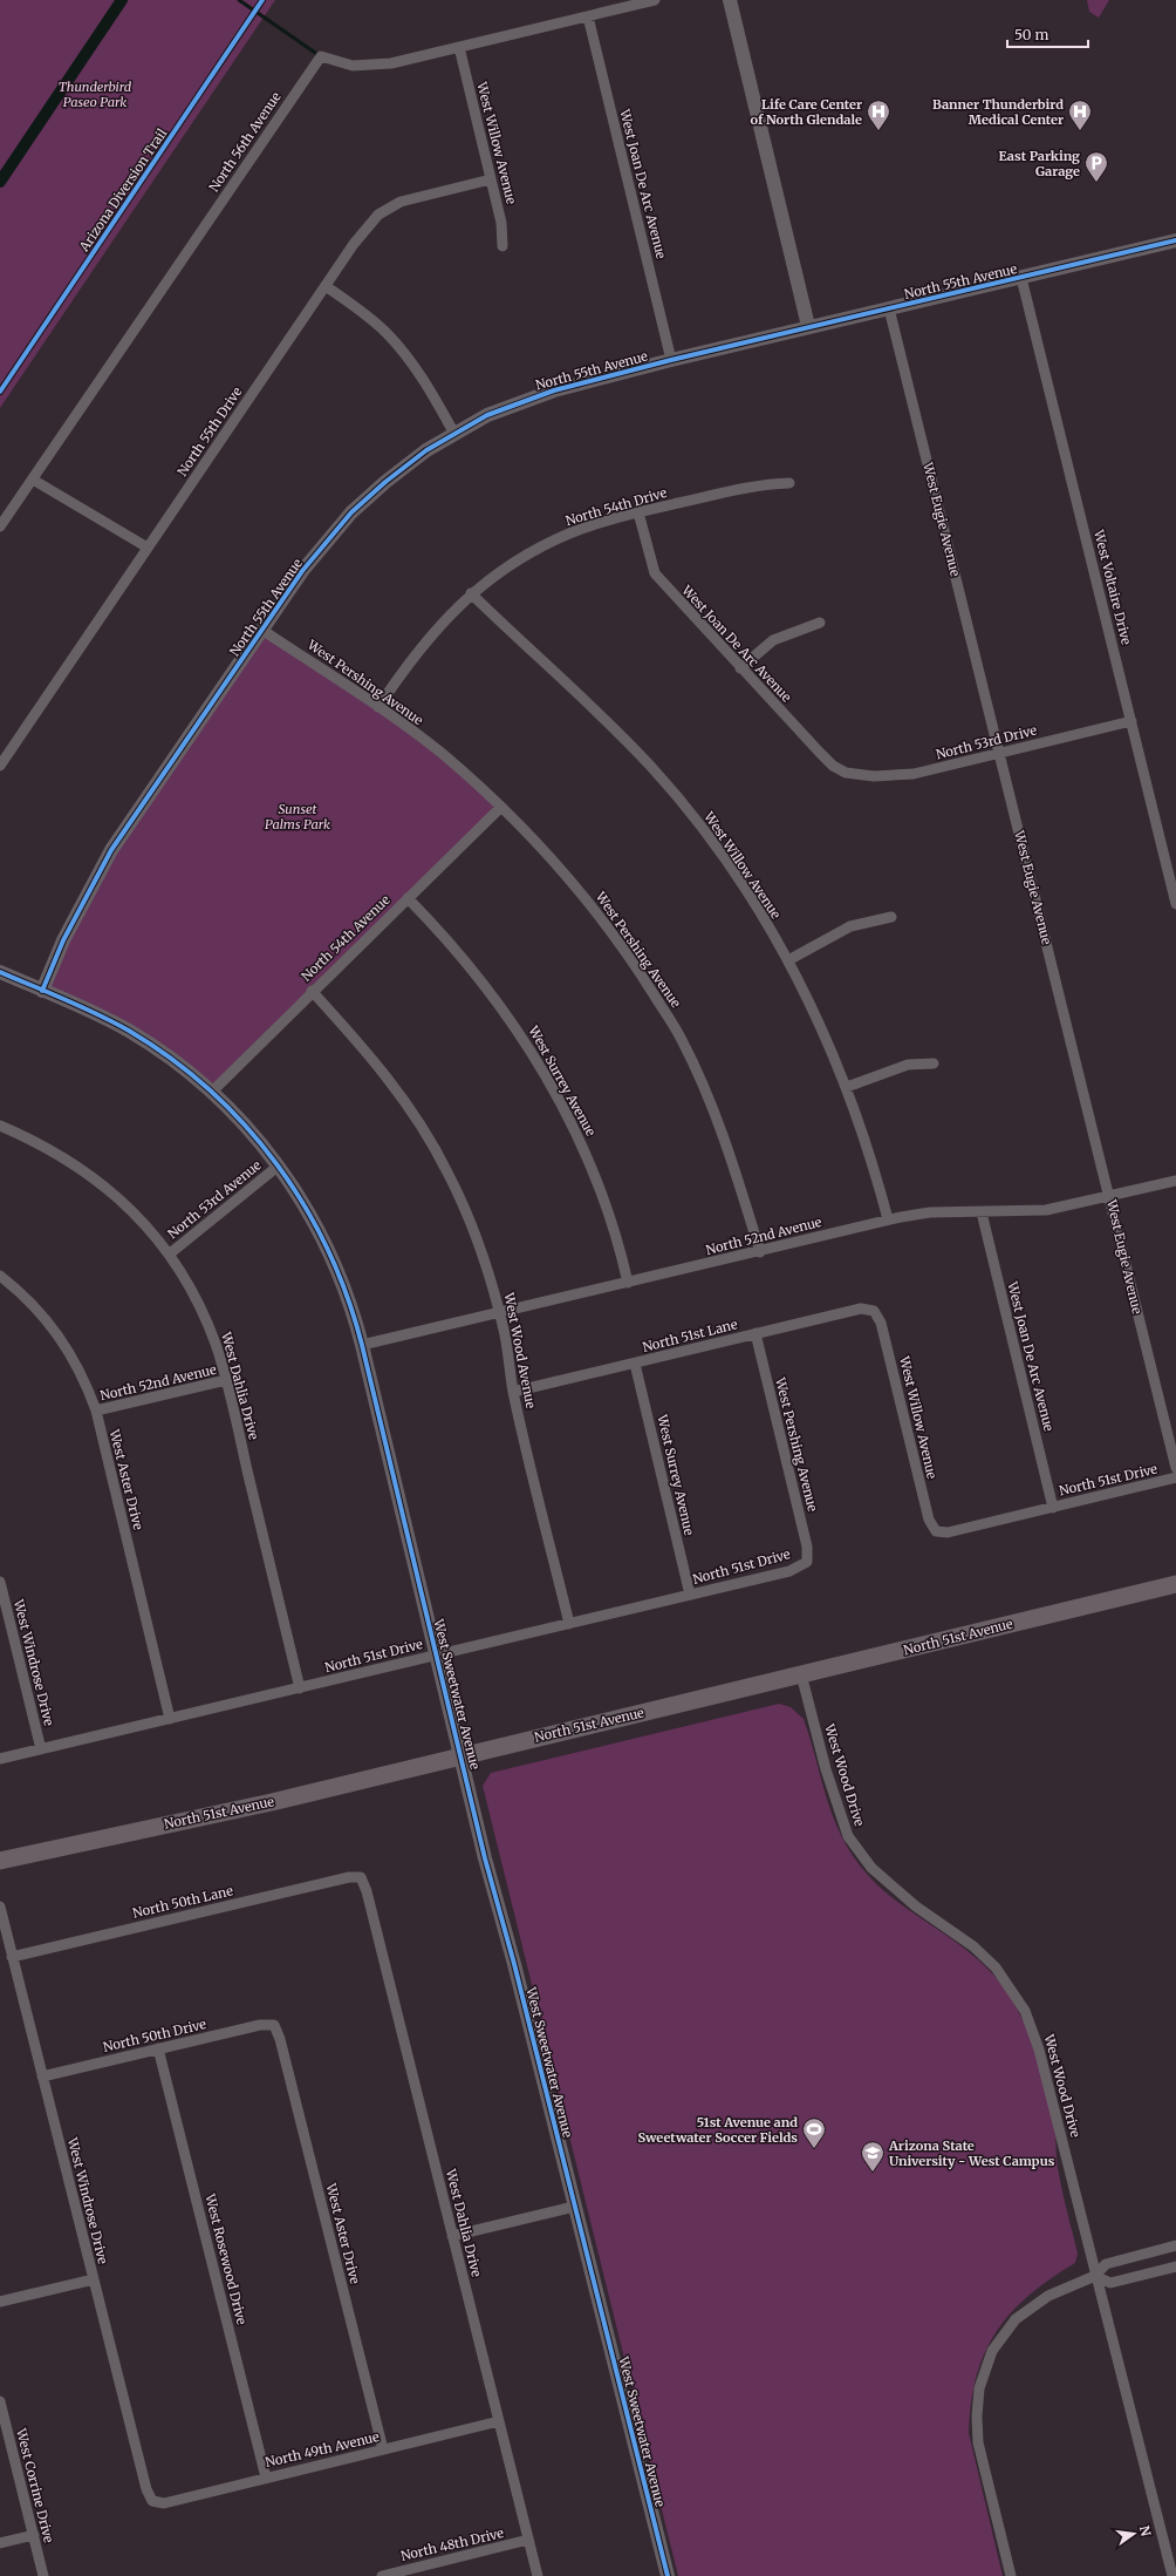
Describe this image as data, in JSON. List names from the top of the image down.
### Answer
{
  "streets": {
    "main road": ["North 51st Avenue"],
    "street": [
      "North 56th Avenue",
      "West Willow Avenue",
      "West Joan De Arc Avenue",
      "North 55th Avenue",
      "North 55th Drive",
      "North 54th Drive",
      "West Eugie Avenue",
      "West Voltaire Drive",
      "West Pershing Avenue",
      "North 53rd Drive",
      "North 54th Avenue",
      "West Surrey Avenue",
      "North 53rd Avenue",
      "North 52nd Avenue",
      "North 51st Lane",
      "West Wood Avenue",
      "West Dahlia Drive",
      "West Aster Drive",
      "North 51st Drive",
      "West Windrose Drive",
      "West Sweetwater Avenue",
      "West Wood Drive",
      "North 50th Lane",
      "North 50th Drive",
      "West Rosewood Drive",
      "North 49th Avenue",
      "West Corrine Drive",
      "North 48th Drive"
    ],
    "cycle path": ["Arizona Diversion Trail"]
  },
  "crossings": [
    ["North 56th Avenue", "West Willow Avenue"],
    ["North 56th Avenue", "West Joan De Arc Avenue"],
    ["West Willow Avenue", "North 55th Drive"],
    ["West Willow Avenue", "North 54th Drive"],
    ["West Willow Avenue", "North 52nd Avenue"],
    ["West Willow Avenue", "North 51st Lane"],
    ["West Willow Avenue", "North 51st Drive"],
    ["West Joan De Arc Avenue", "North 55th Avenue"],
    ["West Joan De Arc Avenue", "North 54th Drive"],
    ["West Joan De Arc Avenue", "North 53rd Drive"],
    ["West Joan De Arc Avenue", "North 52nd Avenue"],
    ["West Joan De Arc Avenue", "North 51st Drive"],
    ["North 55th Avenue", "West Eugie Avenue"],
    ["North 55th Avenue", "West Voltaire Drive"],
    ["North 55th Avenue", "West Pershing Avenue"],
    ["North 55th Avenue", "West Sweetwater Avenue"],
    ["North 54th Drive", "West Pershing Avenue"],
    ["West Eugie Avenue", "North 53rd Drive"],
    ["West Eugie Avenue", "North 52nd Avenue"],
    ["West Voltaire Drive", "North 53rd Drive"],
    ["West Pershing Avenue", "North 54th Avenue"],
    ["West Pershing Avenue", "North 52nd Avenue"],
    ["West Pershing Avenue", "North 51st Lane"],
    ["West Pershing Avenue", "North 51st Drive"],
    ["North 54th Avenue", "West Surrey Avenue"],
    ["North 54th Avenue", "West Wood Avenue"],
    ["North 54th Avenue", "West Sweetwater Avenue"],
    ["West Surrey Avenue", "North 52nd Avenue"],
    ["West Surrey Avenue", "North 51st Lane"],
    ["West Surrey Avenue", "North 51st Drive"],
    ["North 53rd Avenue", "West Dahlia Drive"],
    ["North 53rd Avenue", "West Sweetwater Avenue"],
    ["North 52nd Avenue", "West Wood Avenue"],
    ["North 52nd Avenue", "West Dahlia Drive"],
    ["North 52nd Avenue", "West Aster Drive"],
    ["North 52nd Avenue", "West Sweetwater Avenue"],
    ["North 51st Lane", "West Wood Avenue"],
    ["West Wood Avenue", "North 51st Drive"],
    ["West Dahlia Drive", "North 51st Drive"],
    ["West Dahlia Drive", "North 50th Lane"],
    ["West Dahlia Drive", "North 49th Avenue"],
    ["West Dahlia Drive", "North 48th Drive"],
    ["West Aster Drive", "North 51st Drive"],
    ["West Aster Drive", "North 50th Drive"],
    ["West Aster Drive", "North 49th Avenue"],
    ["North 51st Drive", "West Windrose Drive"],
    ["North 51st Drive", "West Sweetwater Avenue"],
    ["North 51st Avenue", "West Sweetwater Avenue"],
    ["North 51st Avenue", "West Wood Drive"],
    ["West Windrose Drive", "North 50th Lane"],
    ["West Windrose Drive", "North 50th Drive"],
    ["West Windrose Drive", "North 49th Avenue"],
    ["North 50th Drive", "West Rosewood Drive"],
    ["West Rosewood Drive", "North 49th Avenue"]
  ],
  "parks": ["Thunderbird Paseo Park", "Sunset Palms Park"],
  "places": {
    "hospital": ["Life Care Center of North Glendale", "Banner Thunderbird Medical Center"],
    "parking": ["East Parking Garage"],
    "sports": ["51st Avenue and Sweetwater Soccer Fields"],
    "school or university": ["Arizona State University - West Campus"]
  },
  "scale_bar": "50 m",
  "north": "right"
}
